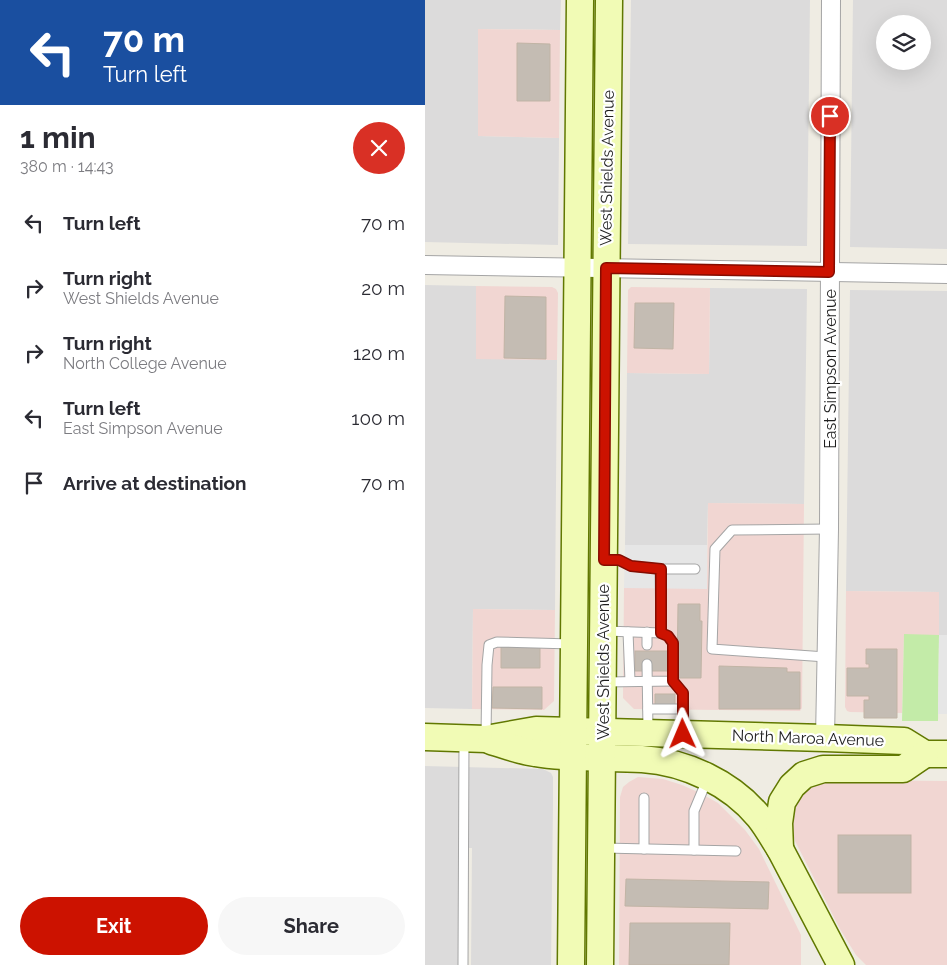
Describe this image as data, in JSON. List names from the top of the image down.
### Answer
{
  "streets": {
    "main road": ["West Shields Avenue", "North Maroa Avenue"],
    "street": ["East Simpson Avenue"]
  },
  "crossings": [
    ["West Shields Avenue", "North Maroa Avenue"],
    ["East Simpson Avenue", "North Maroa Avenue"]
  ],
  "page": {
    "turn": ["70 m", "Turn left"],
    "heading": ["1 min", "380 m · 14:43"],
    "list": [
      {
        "name": "Turn left",
        "value": "70 m"
      },
      {
        "name": "Turn right",
        "note": "West Shields Avenue",
        "value": "20 m"
      },
      {
        "name": "Turn right",
        "note": "North College Avenue",
        "value": "120 m"
      },
      {
        "name": "Turn left",
        "note": "East Simpson Avenue",
        "value": "100 m"
      },
      {
        "name": "Arrive at destination",
        "value": "70 m"
      }
    ],
    "buttons": ["Exit", "Share"]
  }
}
